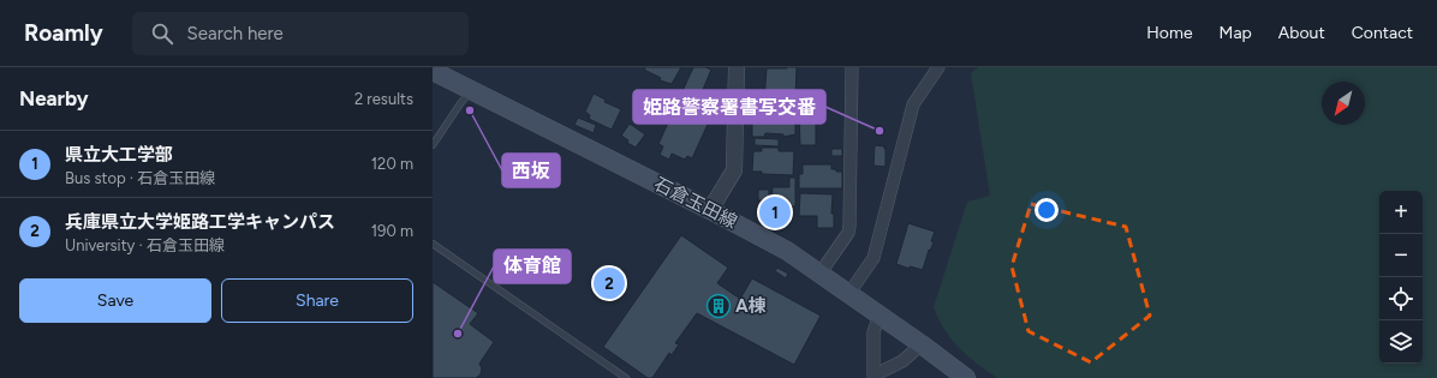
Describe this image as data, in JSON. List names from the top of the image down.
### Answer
{
  "streets": {
    "main road": ["石倉玉田線"]
  },
  "places": {
    "other": ["西坂", "姫路警察署書写交番", "体育館"],
    "building": ["A棟"]
  },
  "north": "bottom left",
  "page": {
    "header": "Roamly",
    "search": "Search here",
    "nav": [
      "Home",
      "Map",
      "About",
      "Contact"
    ],
    "heading": ["Nearby", "2 results"],
    "list": [
      {
        "mark": "1",
        "name": "県立大工学部",
        "note": "Bus stop · 石倉玉田線",
        "value": "120 m"
      },
      {
        "mark": "2",
        "name": "兵庫県立大学姫路工学キャンパス",
        "note": "University · 石倉玉田線",
        "value": "190 m"
      }
    ],
    "map_buttons": ["+", "−"],
    "pins": ["1", "2"],
    "buttons": ["Save", "Share"]
  }
}
